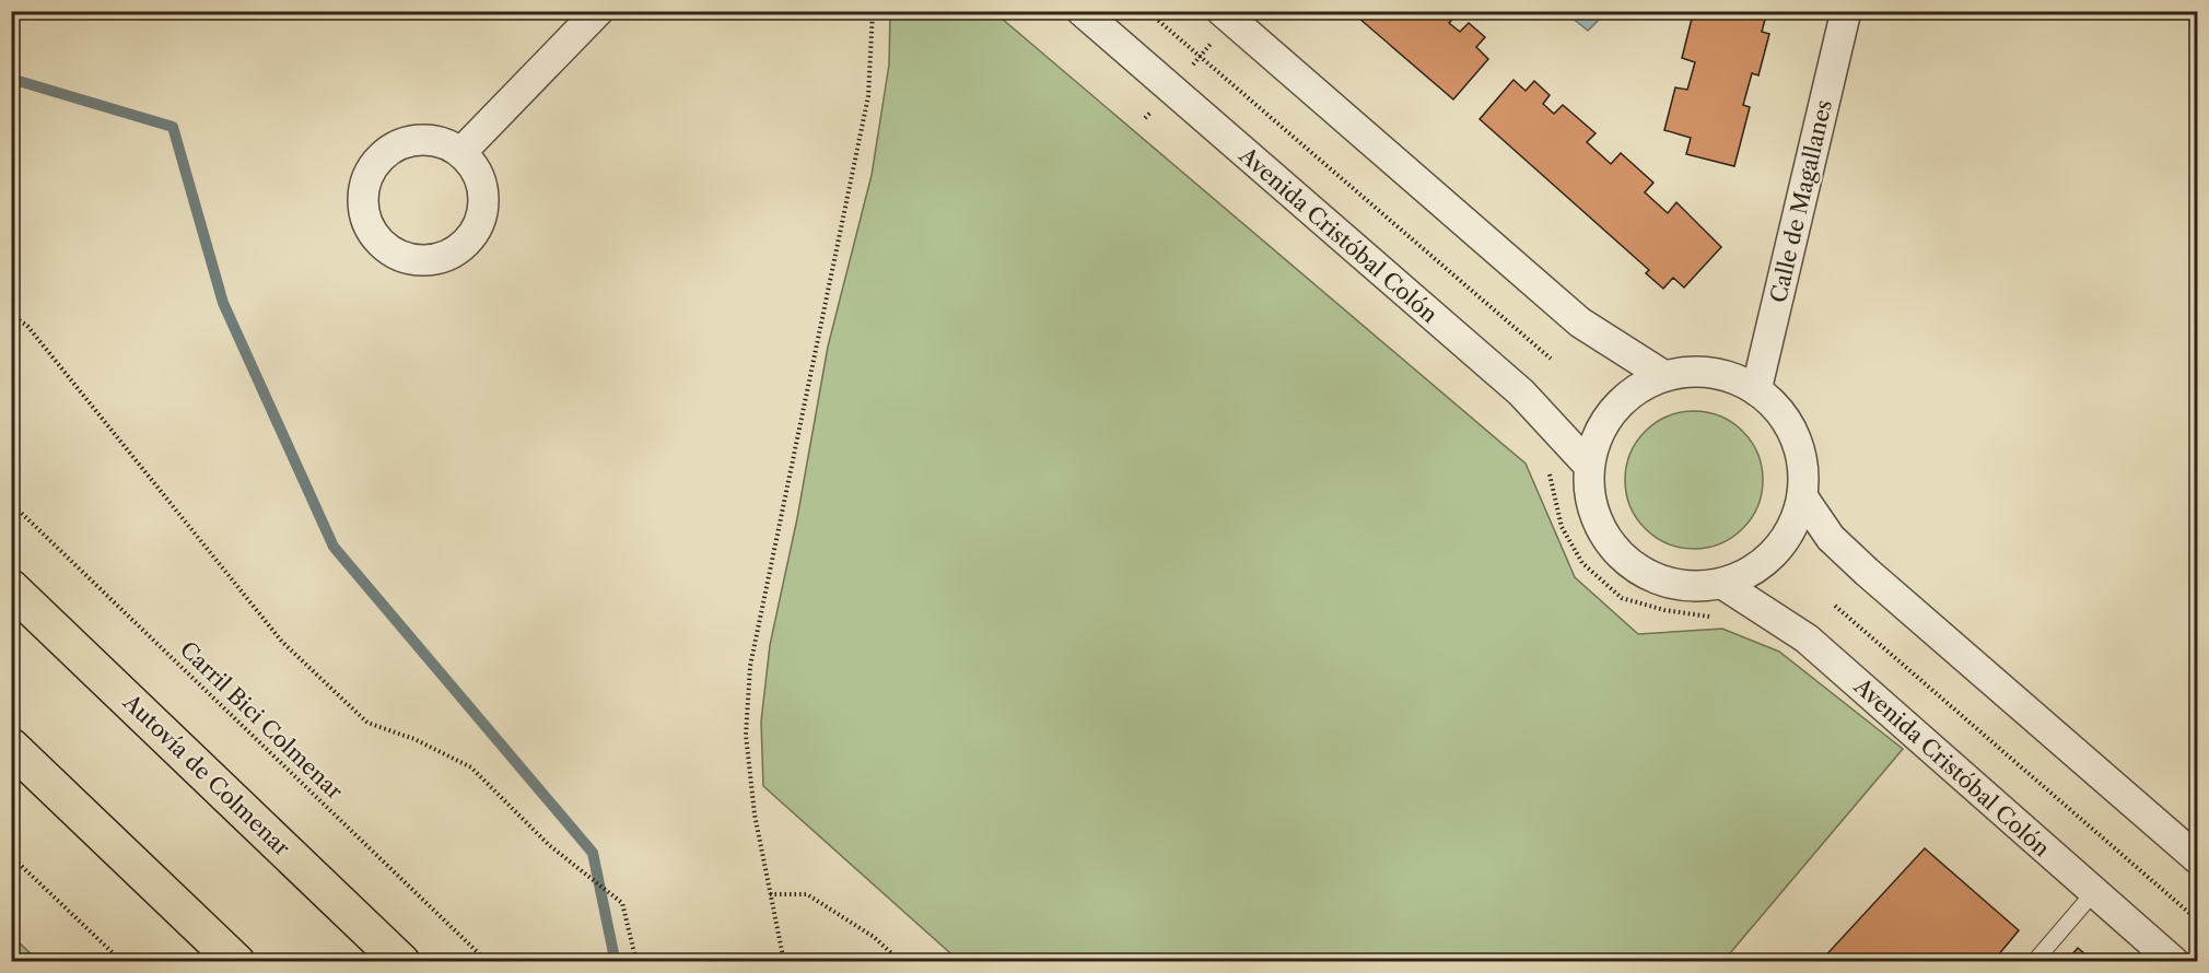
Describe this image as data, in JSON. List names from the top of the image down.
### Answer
{
  "streets": {
    "highway": ["Autovía de Colmenar"],
    "street": ["Calle de Magallanes", "Avenida Cristóbal Colón"],
    "path": ["Carril Bici Colmenar"]
  },
  "crossings": [
    ["Calle de Magallanes", "Avenida Cristóbal Colón"]
  ]
}
